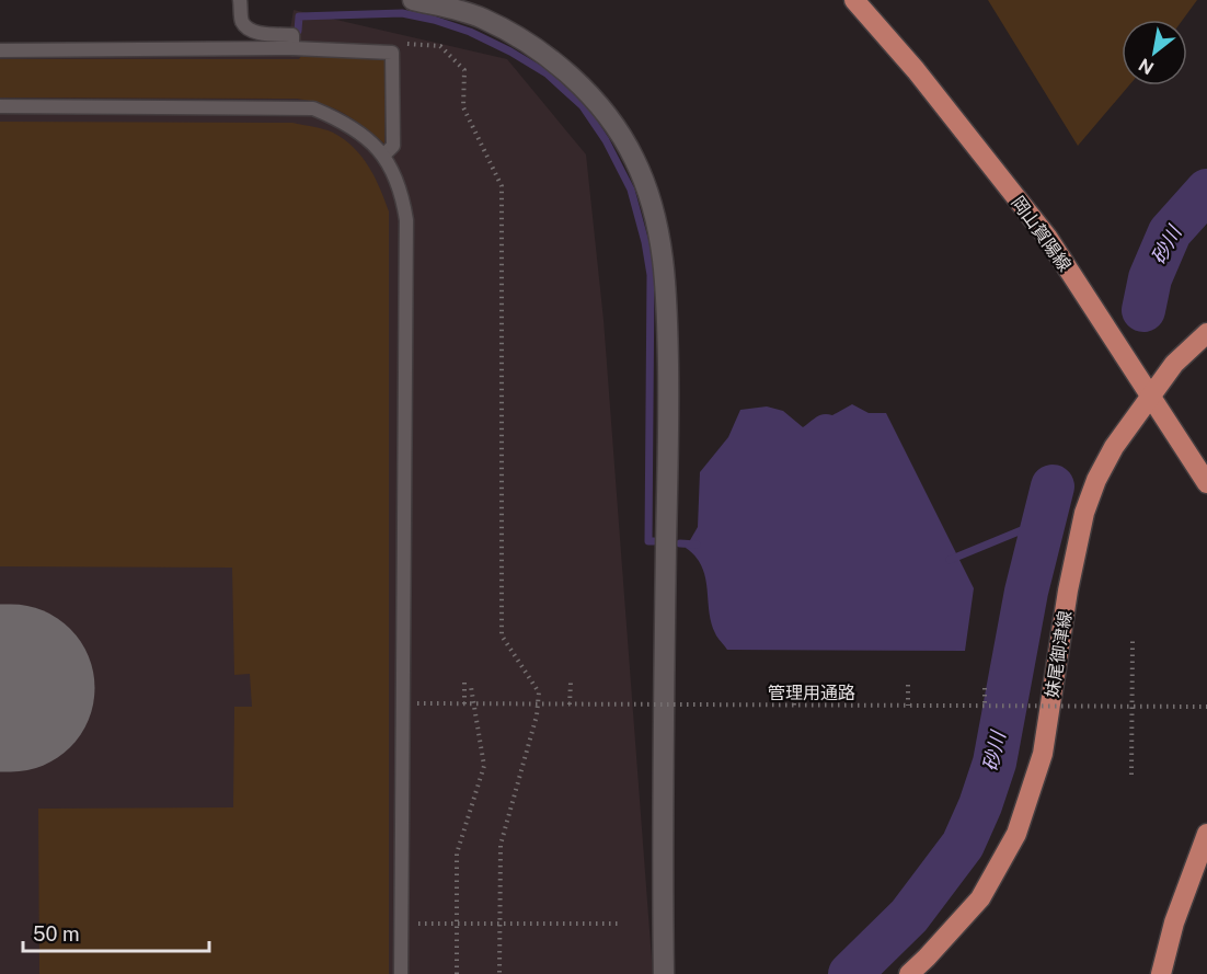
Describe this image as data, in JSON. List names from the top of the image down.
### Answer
{
  "streets": {
    "main road": ["岡山賀陽線", "妹尾御津線"],
    "path": ["管理用通路"]
  },
  "crossings": [
    ["岡山賀陽線", "妹尾御津線"]
  ],
  "water": ["砂川"],
  "scale_bar": "50 m",
  "north": "bottom left"
}
